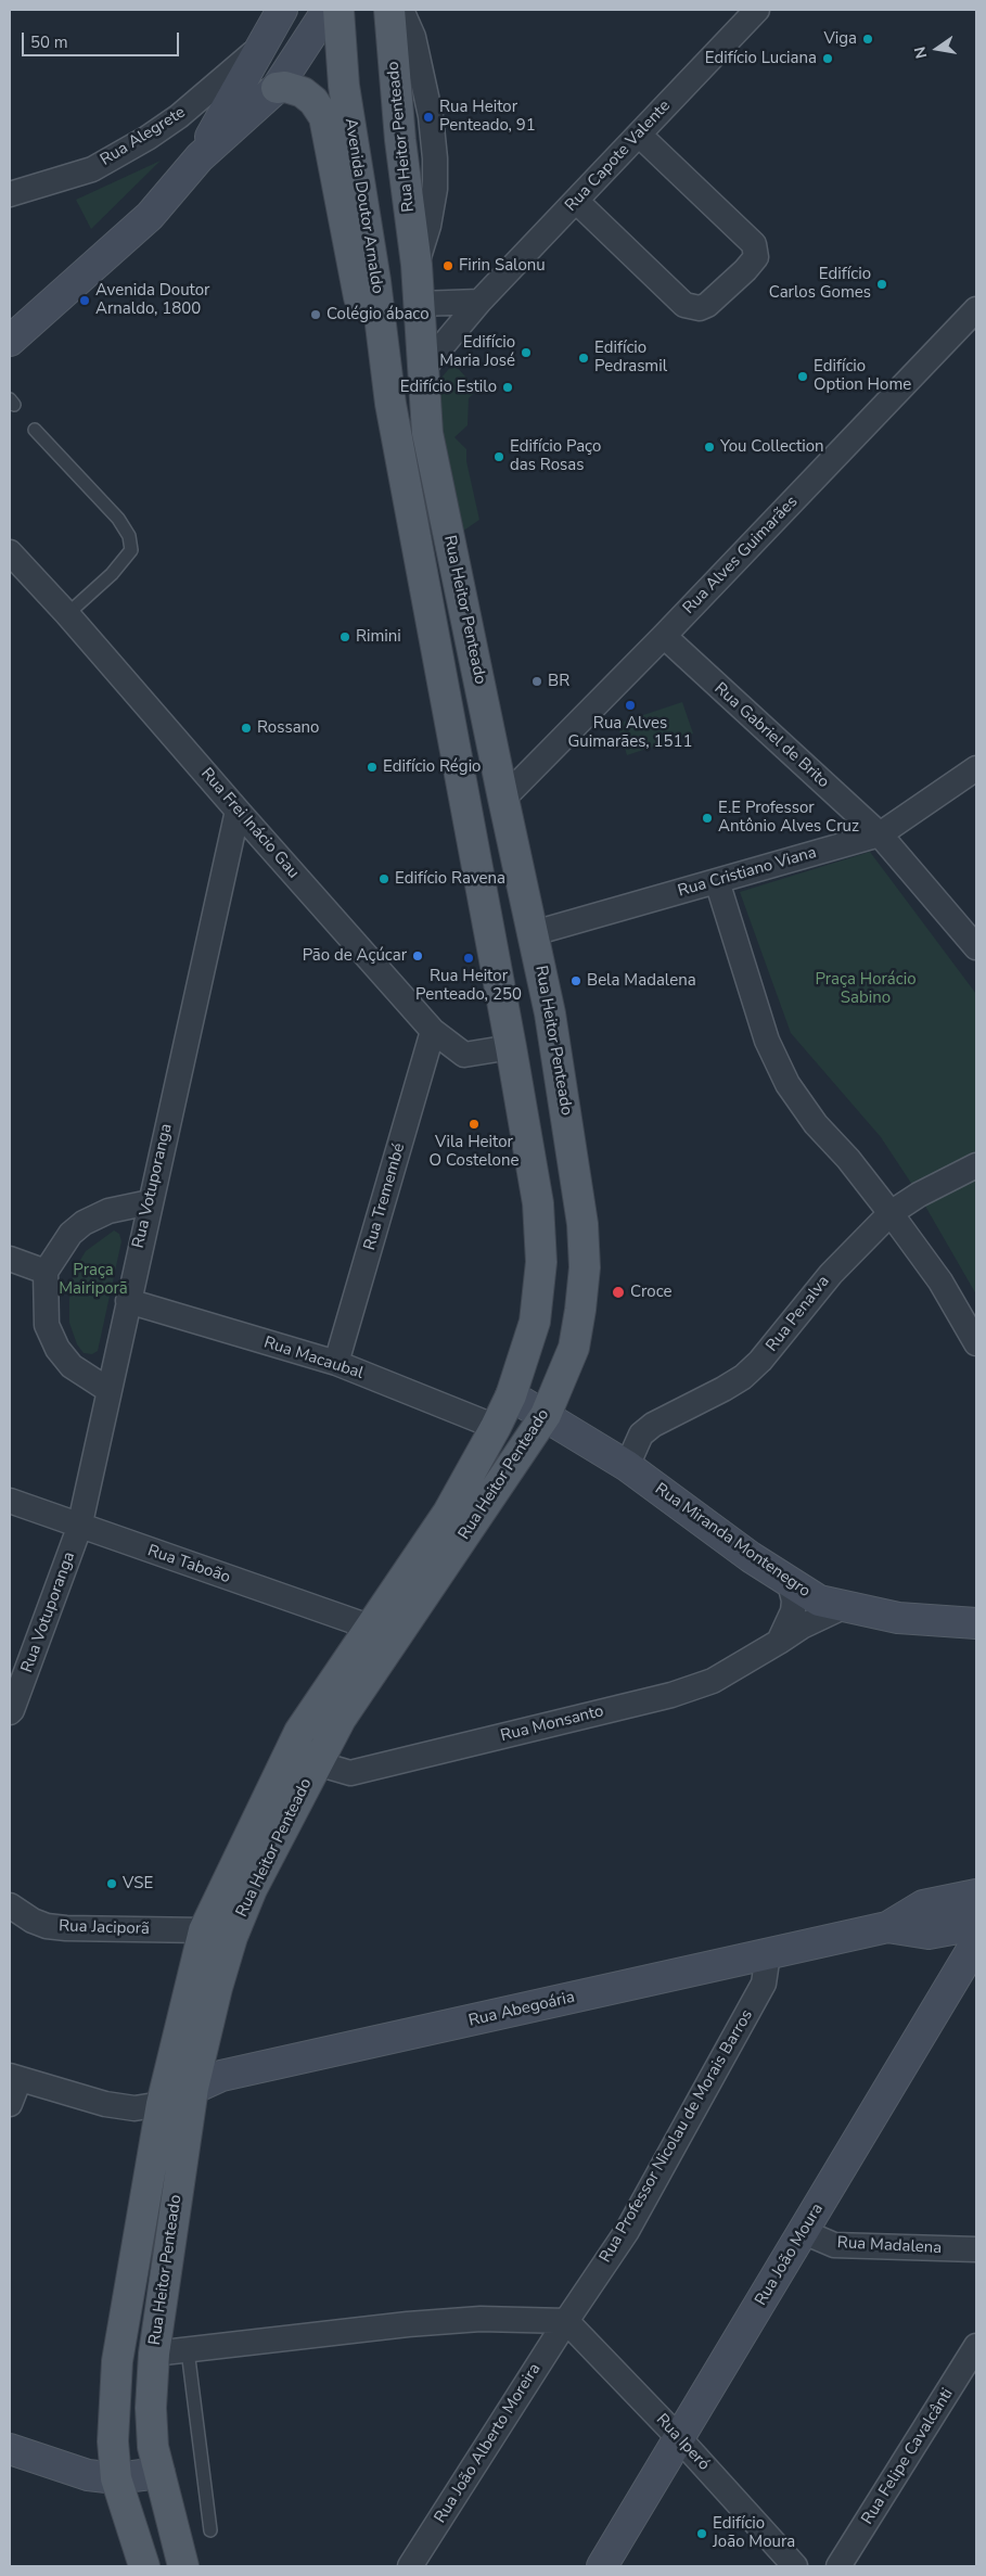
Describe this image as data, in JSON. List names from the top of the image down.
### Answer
{
  "streets": {
    "main road": ["Rua Heitor Penteado", "Avenida Doutor Arnaldo"],
    "street": [
      "Rua Alegrete",
      "Rua Capote Valente",
      "Rua Alves Guimarães",
      "Rua Gabriel de Brito",
      "Rua Frei Inácio Gau",
      "Rua Cristiano Viana",
      "Rua Votuporanga",
      "Rua Tremembé",
      "Rua Penalva",
      "Rua Macaubal",
      "Rua Miranda Montenegro",
      "Rua Taboão",
      "Rua Monsanto",
      "Rua Jaciporã",
      "Rua Abegoária",
      "Rua Professor Nicolau de Morais Barros",
      "Rua Madalena",
      "Rua João Moura",
      "Rua Iperó",
      "Rua João Alberto Moreira",
      "Rua Felipe Cavalcânti"
    ]
  },
  "crossings": [
    ["Rua Heitor Penteado", "Rua Capote Valente"],
    ["Rua Heitor Penteado", "Avenida Doutor Arnaldo"],
    ["Rua Heitor Penteado", "Rua Alves Guimarães"],
    ["Rua Heitor Penteado", "Rua Frei Inácio Gau"],
    ["Rua Heitor Penteado", "Rua Cristiano Viana"],
    ["Rua Heitor Penteado", "Rua Macaubal"],
    ["Rua Heitor Penteado", "Rua Miranda Montenegro"],
    ["Rua Heitor Penteado", "Rua Taboão"],
    ["Rua Heitor Penteado", "Rua Monsanto"],
    ["Rua Heitor Penteado", "Rua Jaciporã"],
    ["Rua Heitor Penteado", "Rua Abegoária"],
    ["Rua Alves Guimarães", "Rua Gabriel de Brito"],
    ["Rua Gabriel de Brito", "Rua Cristiano Viana"],
    ["Rua Frei Inácio Gau", "Rua Votuporanga"],
    ["Rua Frei Inácio Gau", "Rua Tremembé"],
    ["Rua Votuporanga", "Rua Macaubal"],
    ["Rua Votuporanga", "Rua Taboão"],
    ["Rua Tremembé", "Rua Macaubal"],
    ["Rua Penalva", "Rua Miranda Montenegro"],
    ["Rua Miranda Montenegro", "Rua Monsanto"],
    ["Rua Abegoária", "Rua Professor Nicolau de Morais Barros"],
    ["Rua Professor Nicolau de Morais Barros", "Rua Iperó"],
    ["Rua Professor Nicolau de Morais Barros", "Rua João Alberto Moreira"],
    ["Rua Madalena", "Rua João Moura"],
    ["Rua João Moura", "Rua Iperó"],
    ["Rua Iperó", "Rua João Alberto Moreira"]
  ],
  "parks": ["Praça Horácio Sabino", "Praça Mairiporã"],
  "places": [
    "Viga",
    "Edifício Luciana",
    "Rua Heitor Penteado, 91",
    "Firin Salonu",
    "Edifício Carlos Gomes",
    "Avenida Doutor Arnaldo, 1800",
    "Colégio ábaco",
    "Edifício Maria José",
    "Edifício Pedrasmil",
    "Edifício Option Home",
    "Edifício Estilo",
    "You Collection",
    "Edifício Paço das Rosas",
    "Rimini",
    "BR",
    "Rua Alves Guimarães, 1511",
    "Rossano",
    "Edifício Régio",
    "E.E Professor Antônio Alves Cruz",
    "Edifício Ravena",
    "Pão de Açúcar",
    "Rua Heitor Penteado, 250",
    "Bela Madalena",
    "Vila Heitor O Costelone",
    "Croce",
    "VSE",
    "Edifício João Moura"
  ],
  "scale_bar": "50 m",
  "north": "left"
}
